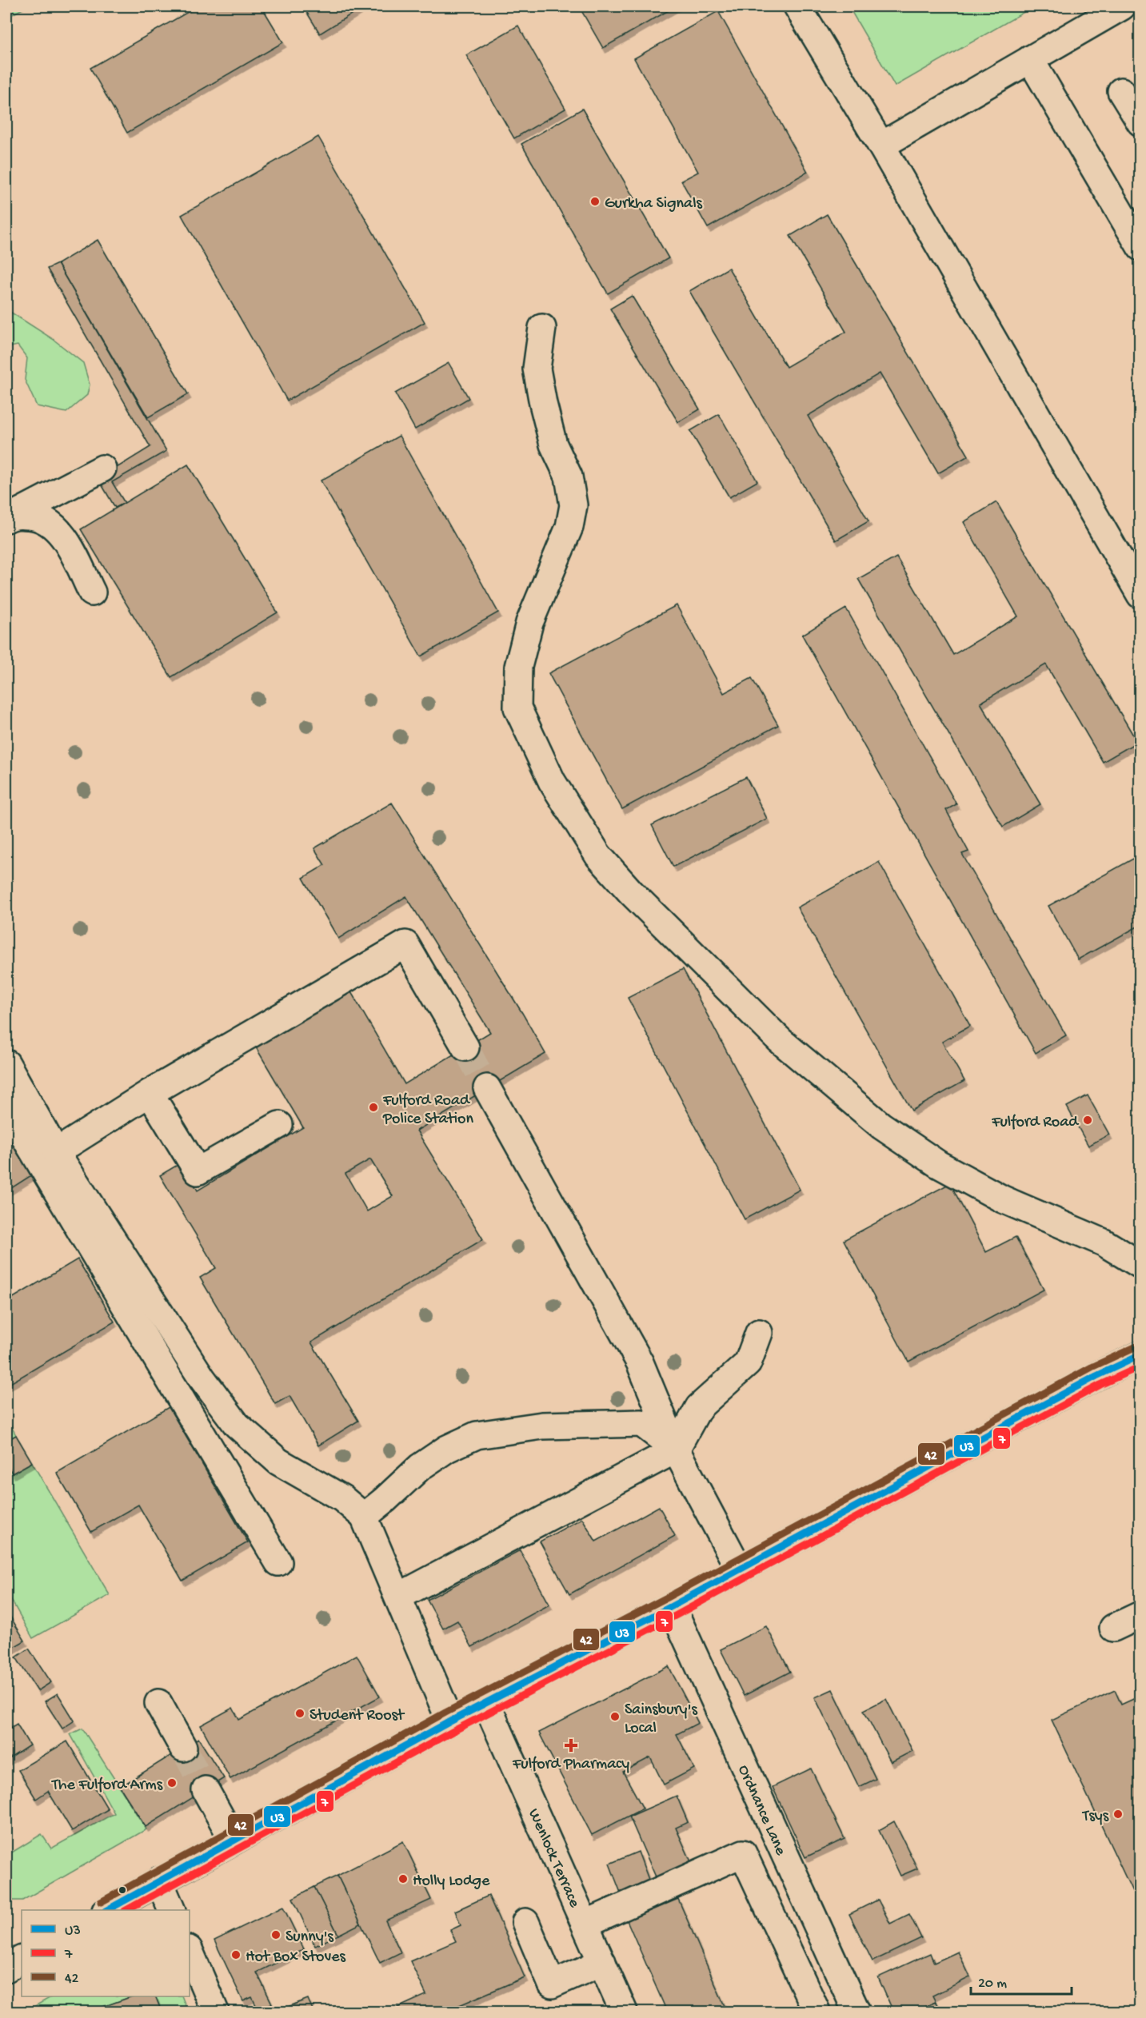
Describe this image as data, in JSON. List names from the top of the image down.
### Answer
{
  "streets": {
    "main road": ["Ordnance Lane", "Wenlock Terrace"]
  },
  "places": {
    "other": [
      "Gurkha Signals",
      "Fulford Road Police Station",
      "Fulford Road",
      "Student Roost",
      "Sainsbury's Local",
      "The Fulford Arms",
      "Tsys",
      "Holly Lodge",
      "Sunny's",
      "Hot Box Stoves"
    ],
    "health": ["Fulford Pharmacy"]
  },
  "lines": ["transit line 42", "transit line U3", "transit line 7"],
  "legend": ["U3", "7", "42"],
  "scale_bar": "20 m"
}
